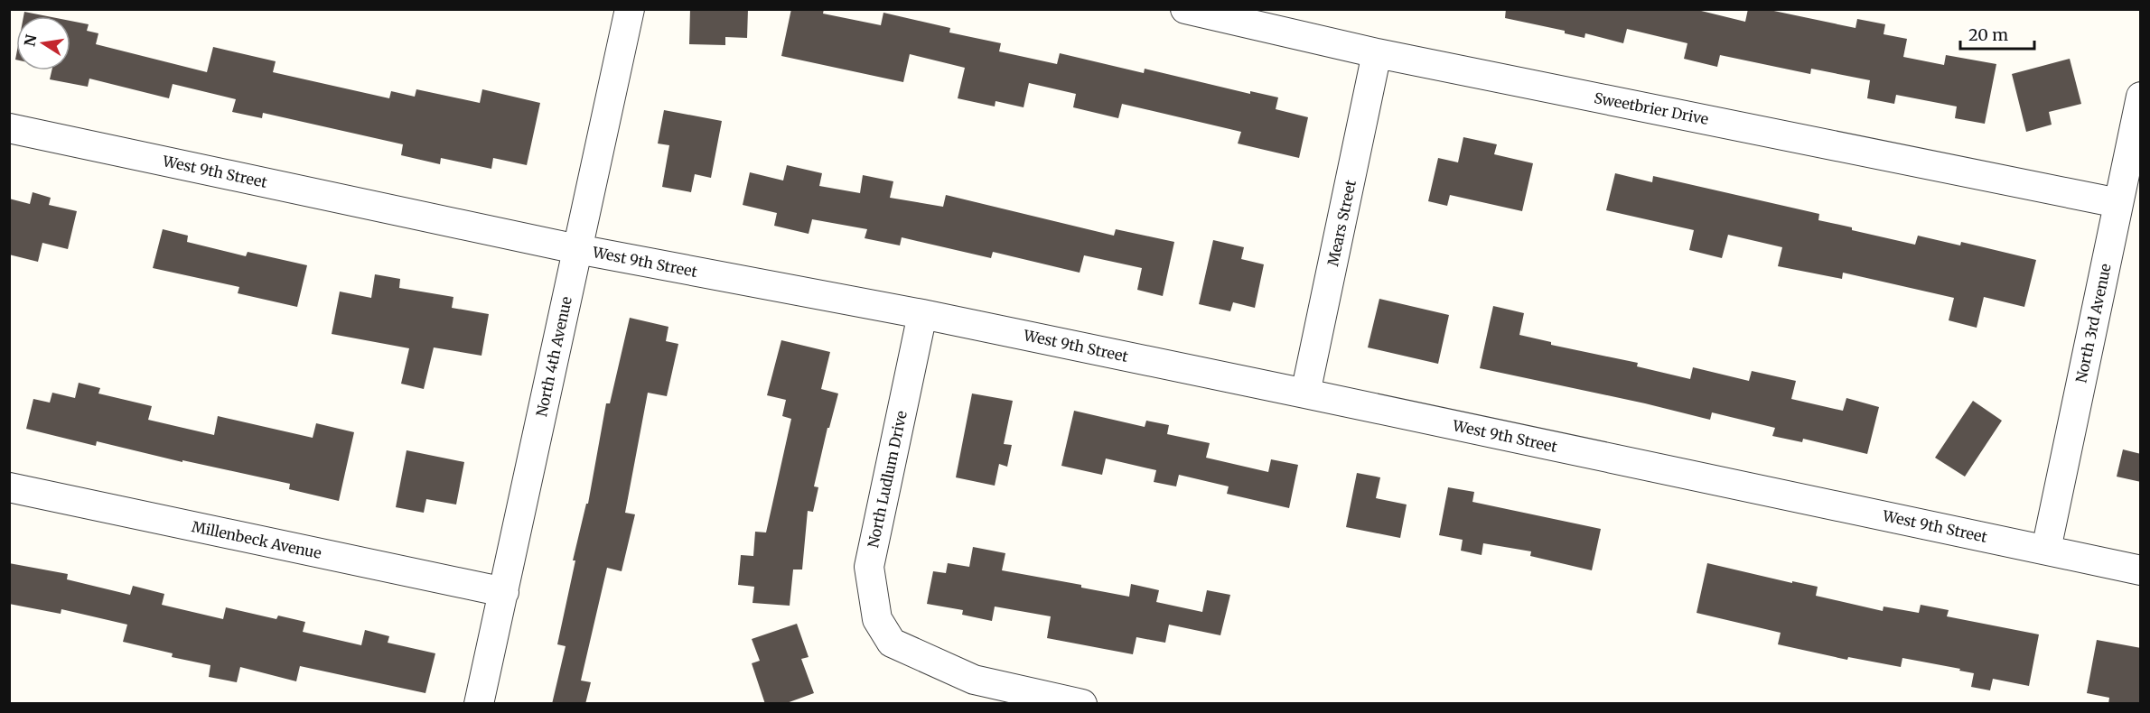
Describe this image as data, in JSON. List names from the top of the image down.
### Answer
{
  "streets": {
    "street": [
      "Sweetbrier Drive",
      "West 9th Street",
      "Mears Street",
      "North 3rd Avenue",
      "North 4th Avenue",
      "North Ludlum Drive",
      "Millenbeck Avenue"
    ]
  },
  "crossings": [
    ["Sweetbrier Drive", "Mears Street"],
    ["Sweetbrier Drive", "North 3rd Avenue"],
    ["West 9th Street", "Mears Street"],
    ["West 9th Street", "North 3rd Avenue"],
    ["West 9th Street", "North 4th Avenue"],
    ["West 9th Street", "North Ludlum Drive"],
    ["North 4th Avenue", "Millenbeck Avenue"]
  ],
  "scale_bar": "20 m",
  "north": "left"
}
